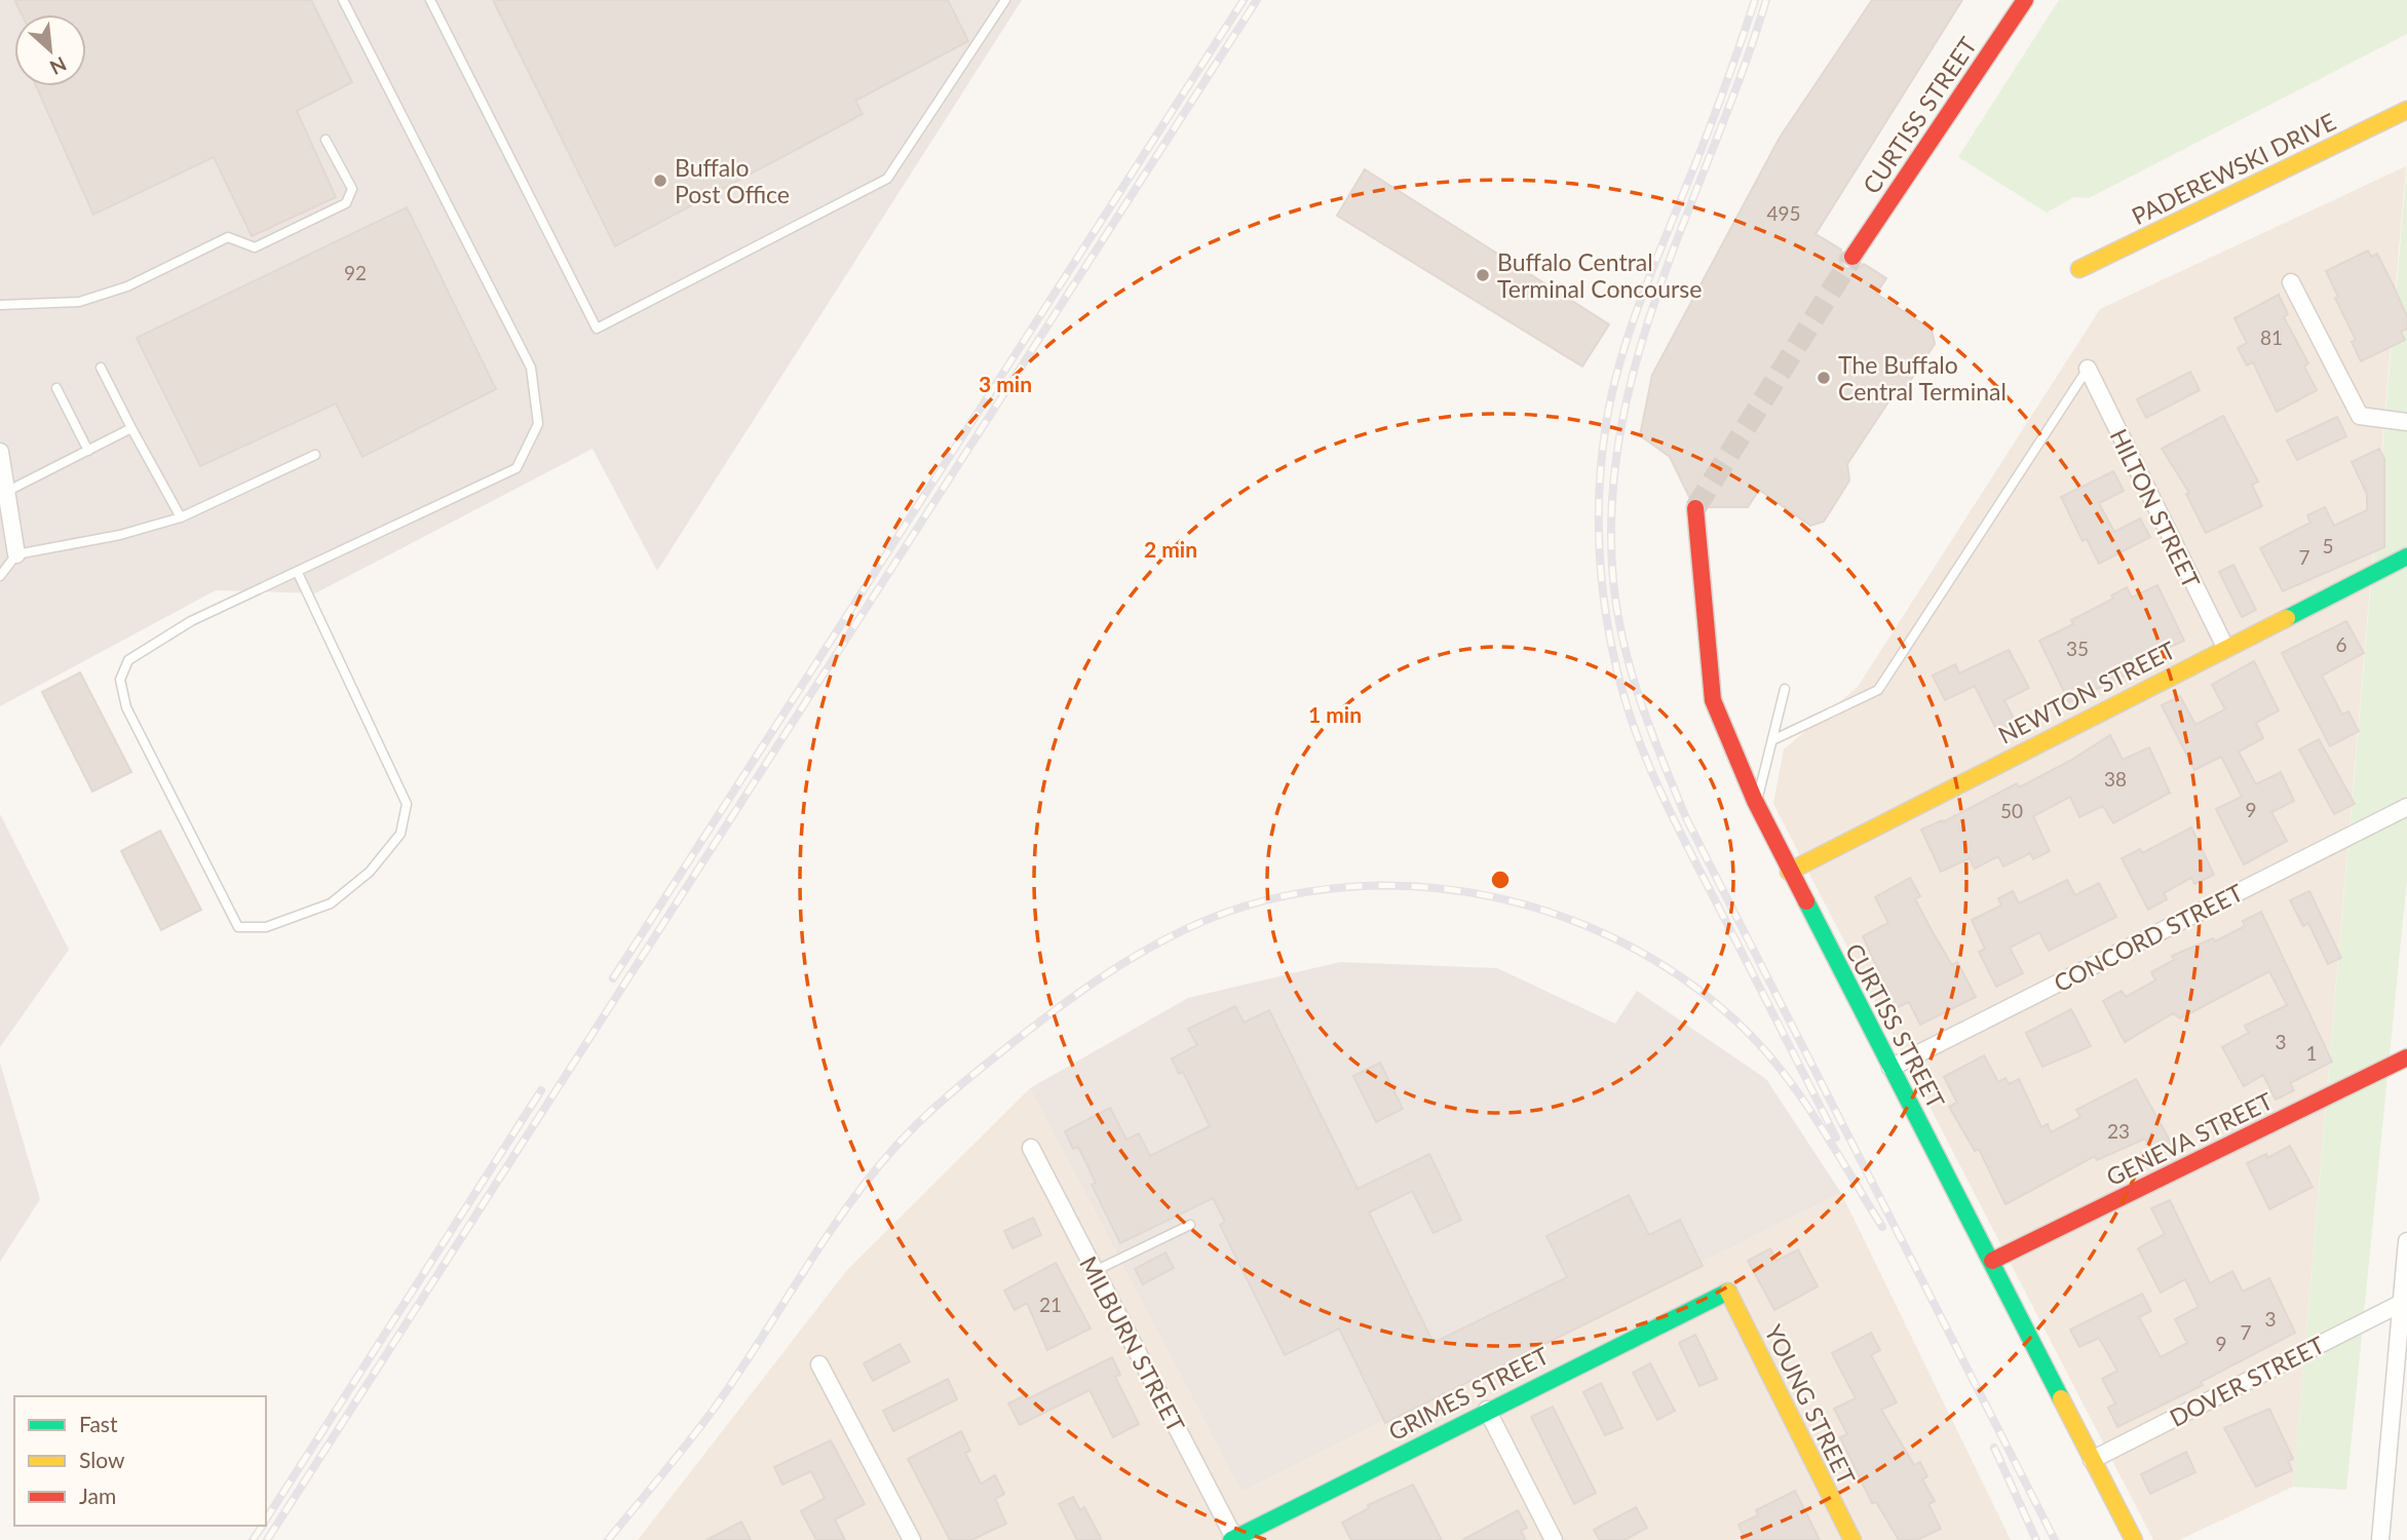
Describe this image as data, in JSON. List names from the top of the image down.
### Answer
{
  "streets": {
    "street": [
      "CURTISS STREET",
      "PADEREWSKI DRIVE",
      "HILTON STREET",
      "NEWTON STREET",
      "CONCORD STREET",
      "GENEVA STREET",
      "MILBURN STREET",
      "DOVER STREET",
      "GRIMES STREET",
      "YOUNG STREET"
    ]
  },
  "crossings": [
    ["CURTISS STREET", "NEWTON STREET"],
    ["CURTISS STREET", "CONCORD STREET"],
    ["CURTISS STREET", "GENEVA STREET"],
    ["CURTISS STREET", "DOVER STREET"],
    ["HILTON STREET", "NEWTON STREET"],
    ["MILBURN STREET", "GRIMES STREET"],
    ["GRIMES STREET", "YOUNG STREET"]
  ],
  "places": ["Buffalo Post Office", "Buffalo Central Terminal Concourse", "The Buffalo Central Terminal"],
  "house_numbers": [
    "495",
    "92",
    "81",
    "5",
    "7",
    "6",
    "35",
    "38",
    "9",
    "50",
    "3",
    "1",
    "23",
    "21",
    "3",
    "7",
    "9"
  ],
  "legend": ["Fast", "Slow", "Jam"],
  "north": "bottom right",
  "rings": ["3 min", "2 min", "1 min"]
}
